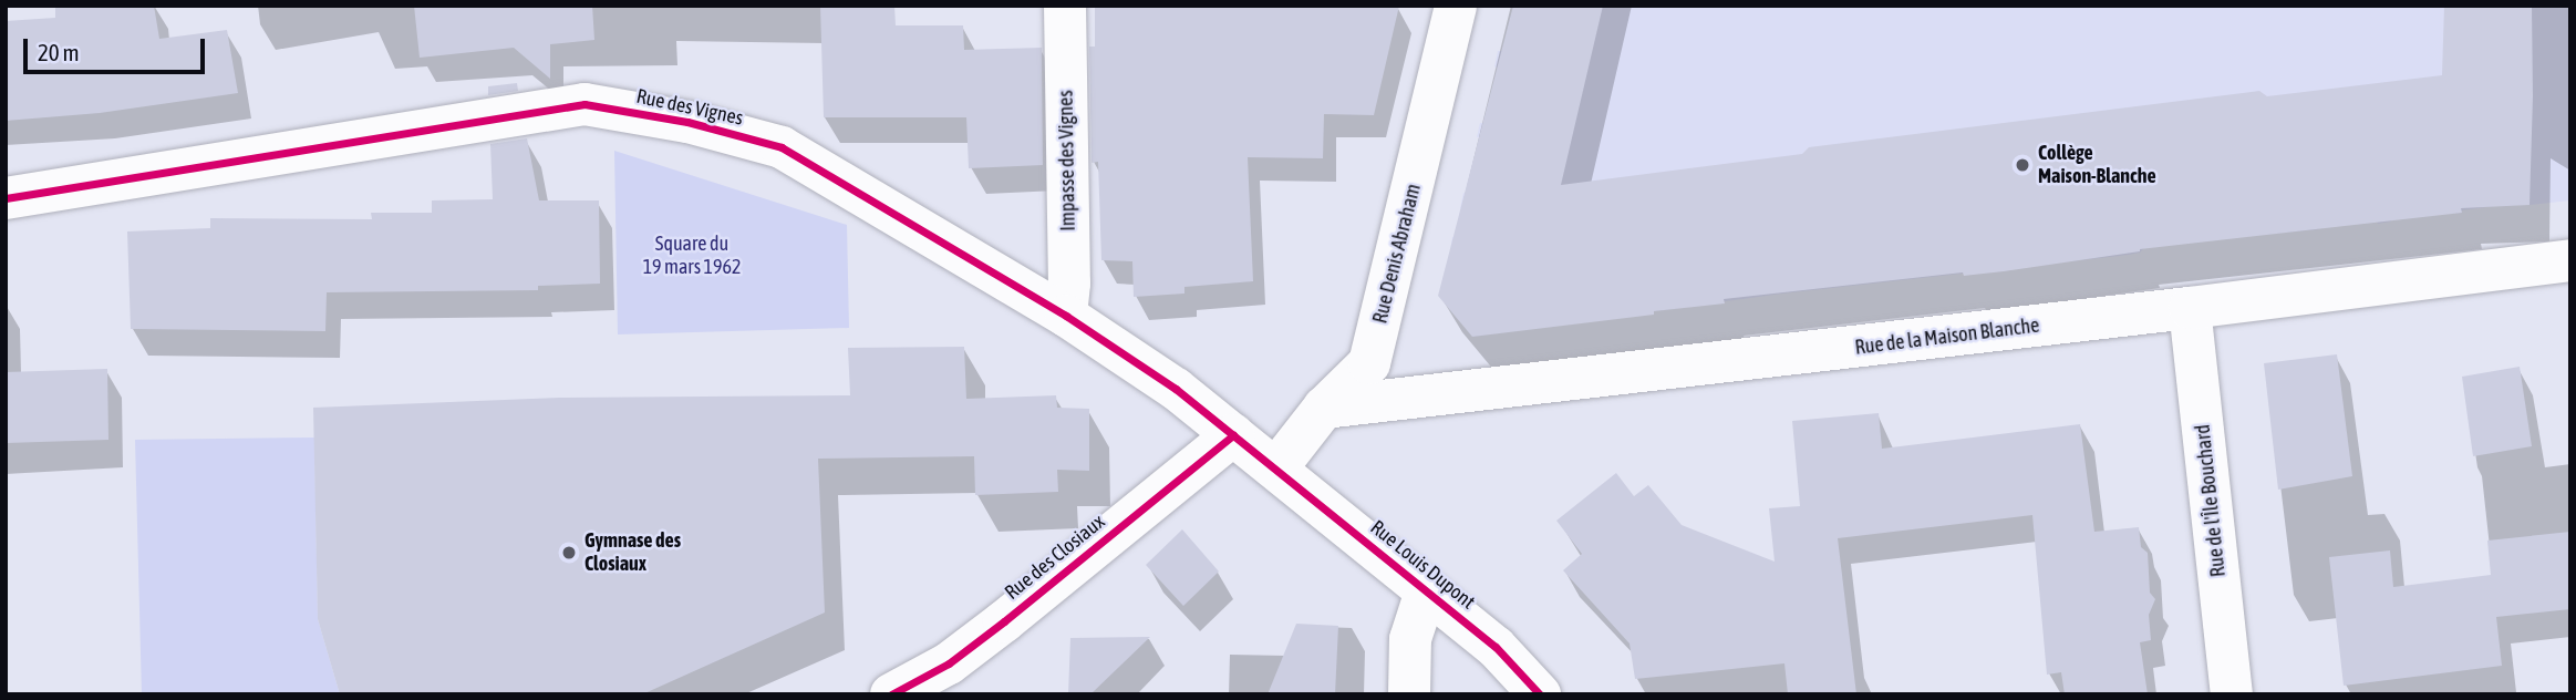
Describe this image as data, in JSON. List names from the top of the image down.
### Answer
{
  "streets": {
    "street": [
      "Rue des Vignes",
      "Impasse des Vignes",
      "Rue Denis Abraham",
      "Rue de la Maison Blanche",
      "Rue de l'Île Bouchard",
      "Rue des Closiaux",
      "Rue Louis Dupont"
    ]
  },
  "crossings": [
    ["Rue des Vignes", "Impasse des Vignes"],
    ["Rue des Vignes", "Rue Denis Abraham"],
    ["Rue des Vignes", "Rue des Closiaux"],
    ["Rue des Vignes", "Rue Louis Dupont"],
    ["Rue Denis Abraham", "Rue de la Maison Blanche"],
    ["Rue Denis Abraham", "Rue Louis Dupont"],
    ["Rue de la Maison Blanche", "Rue de l'Île Bouchard"]
  ],
  "parks": ["Square du 19 mars 1962"],
  "places": ["Collège Maison-Blanche", "Gymnase des Closiaux"],
  "scale_bar": "20 m"
}
